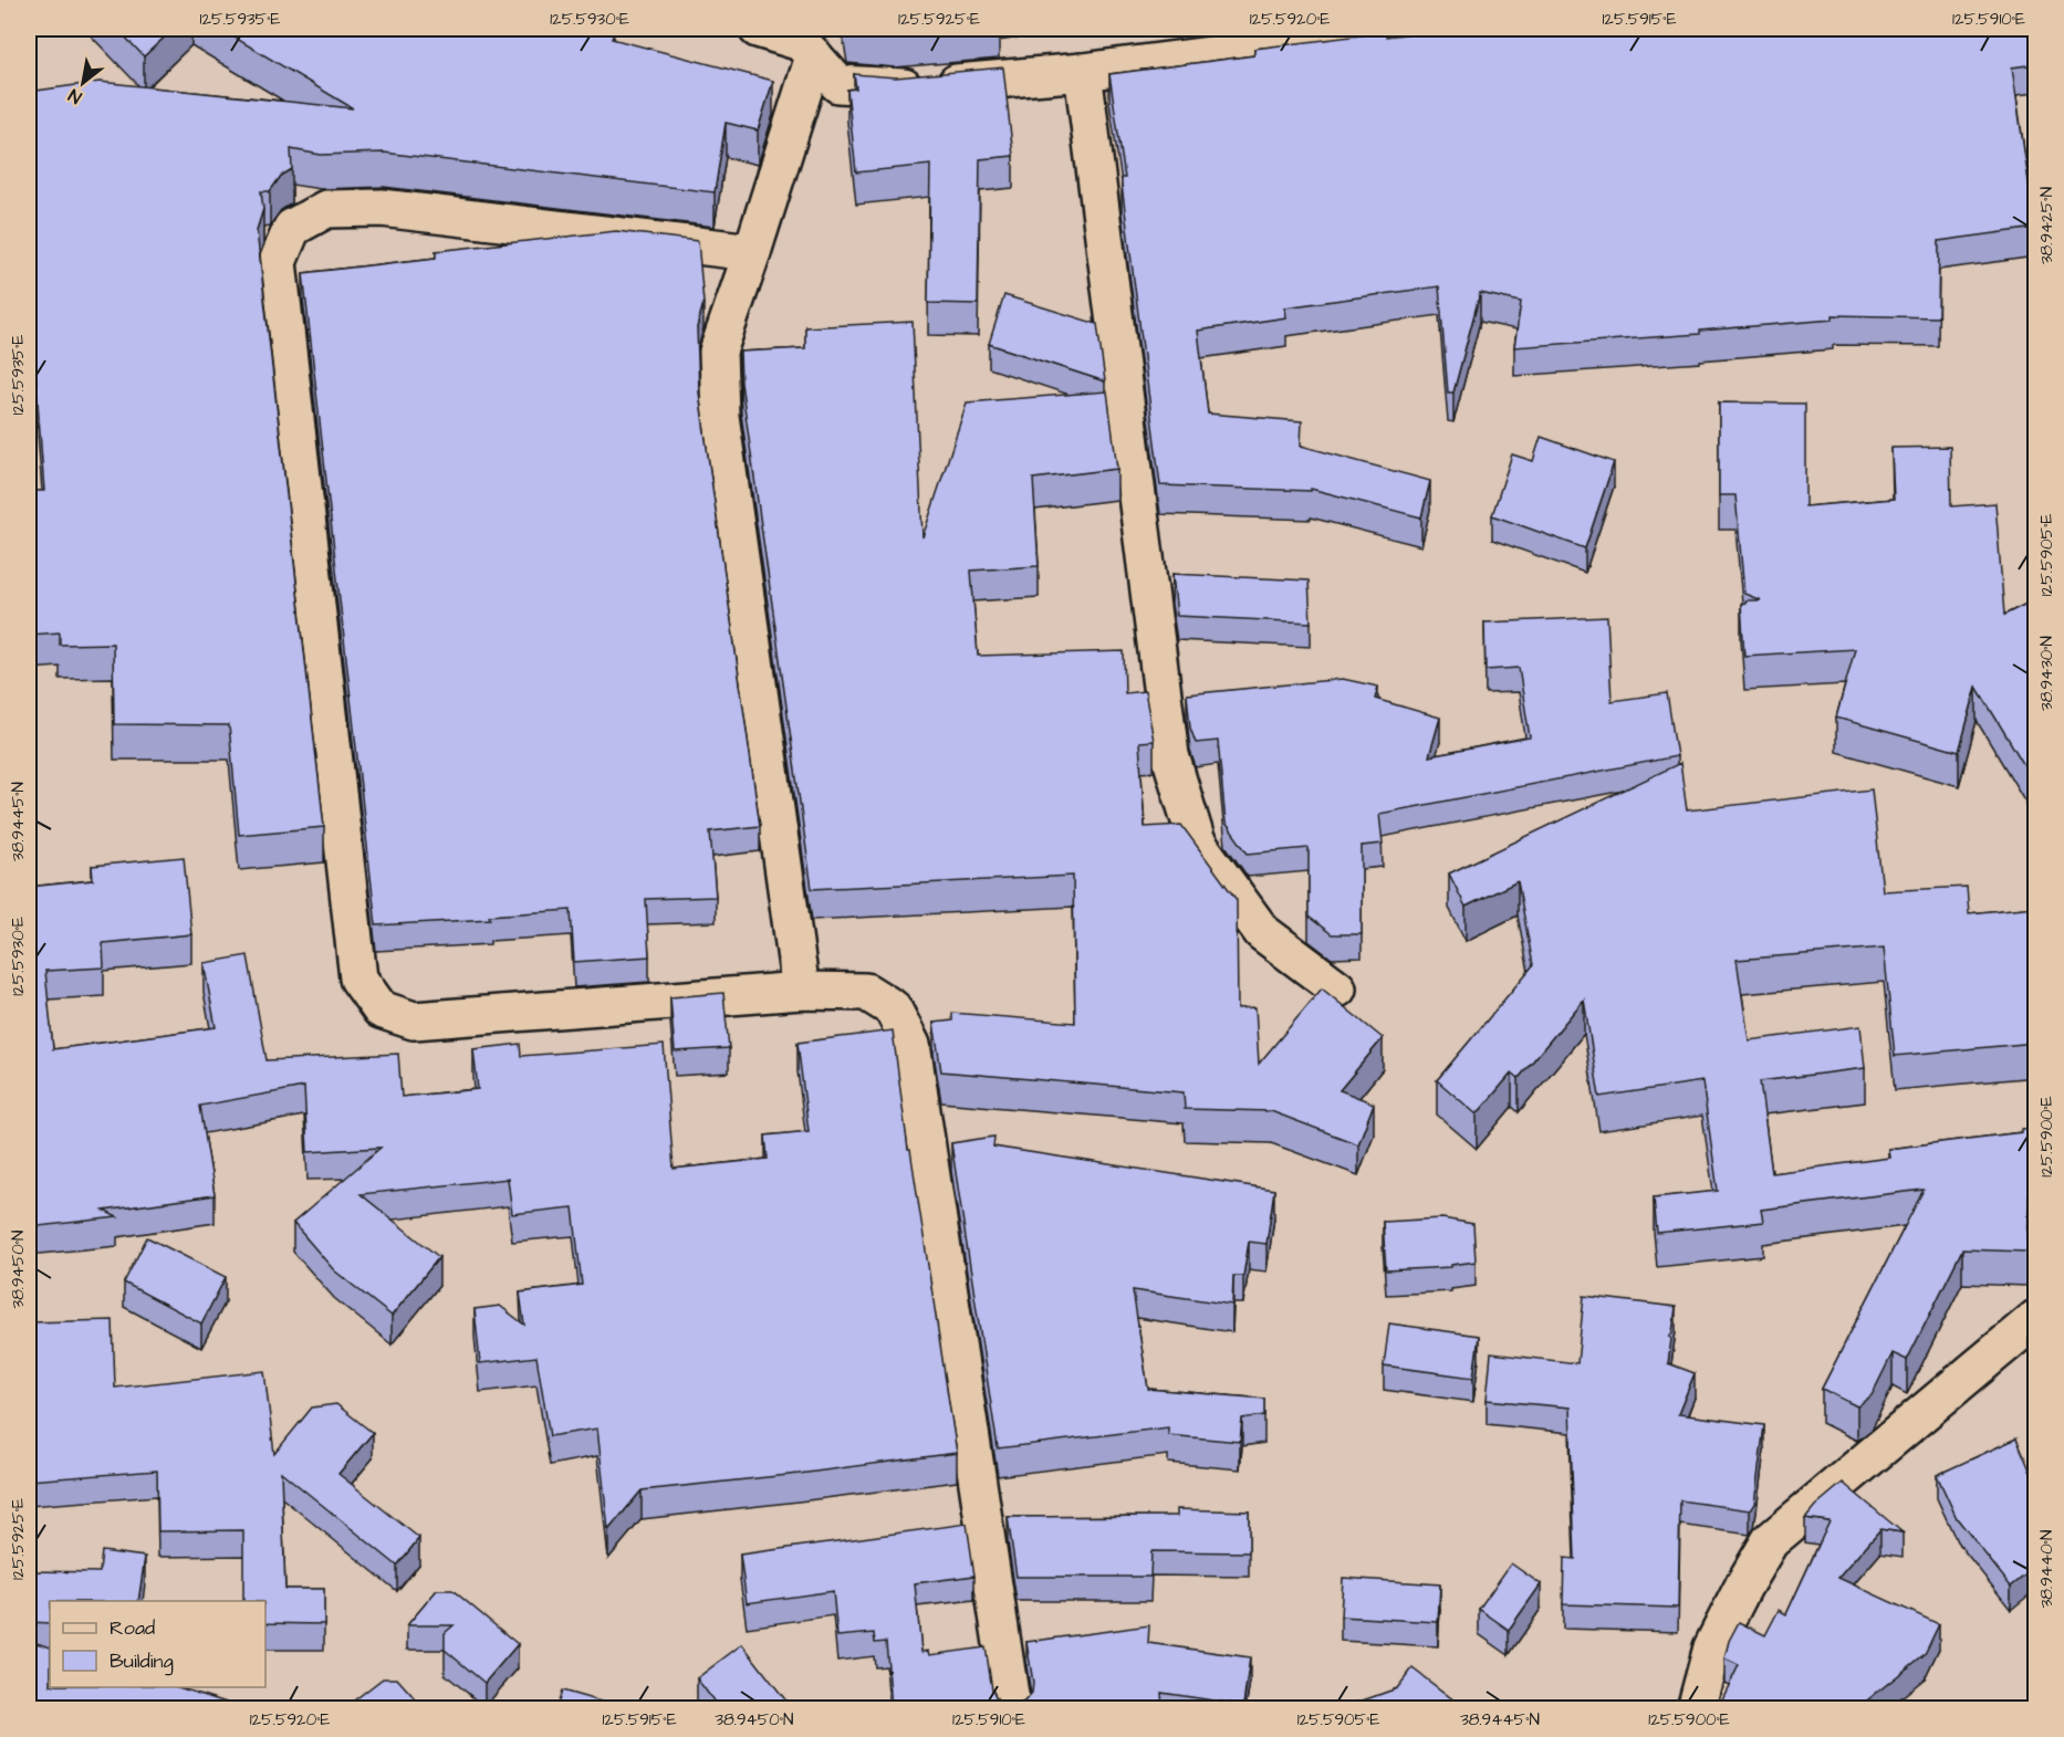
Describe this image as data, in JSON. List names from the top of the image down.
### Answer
{
  "legend": ["Road", "Building"],
  "north": "bottom left",
  "coordinates": [
    "125.5935°E",
    "125.5930°E",
    "125.5925°E",
    "125.5920°E",
    "125.5915°E",
    "125.5910°E",
    "38.9425°N",
    "125.5905°E",
    "38.9430°N",
    "38.9445°N",
    "125.5900°E",
    "38.9450°N",
    "38.9440°N"
  ]
}
